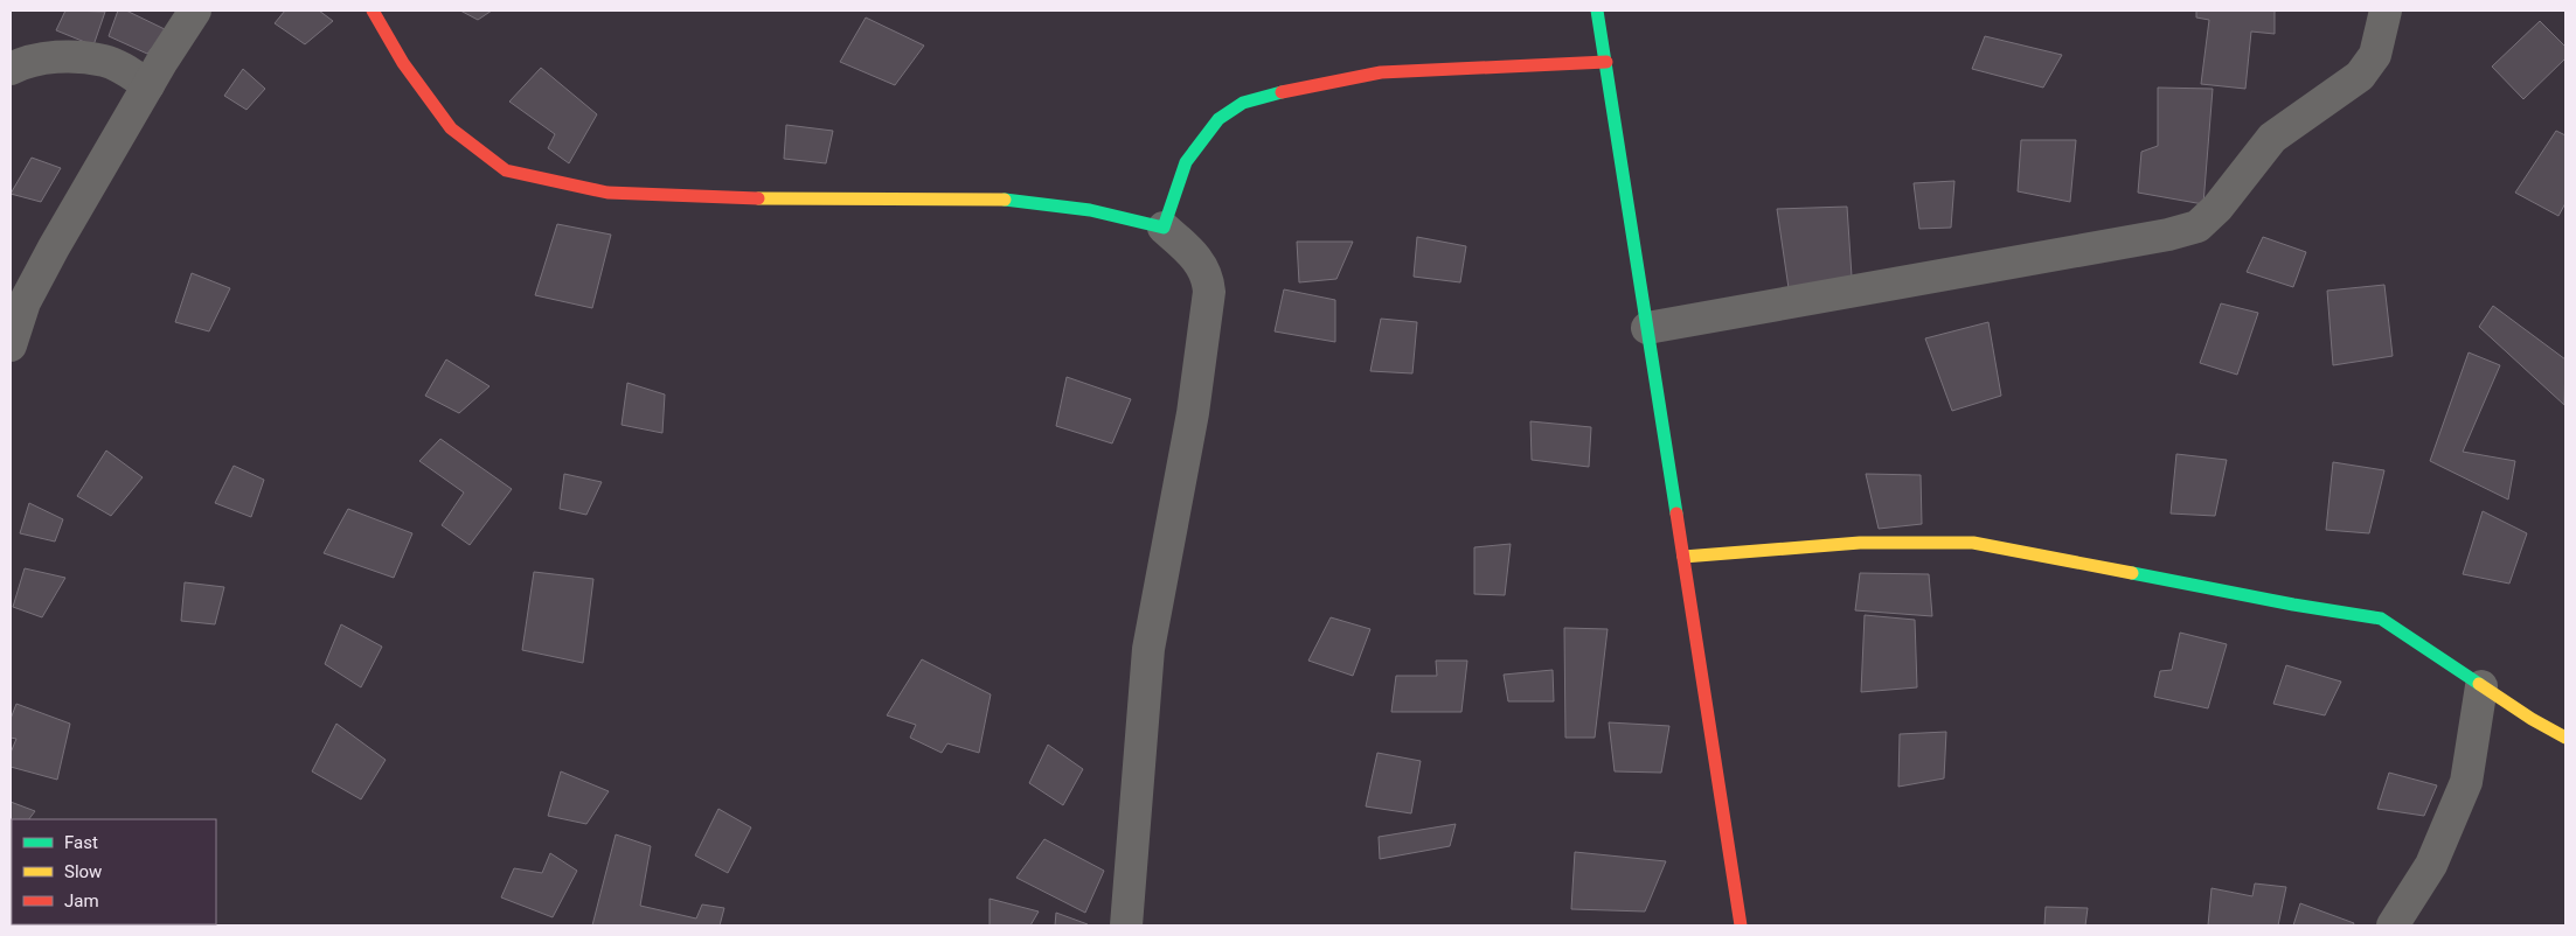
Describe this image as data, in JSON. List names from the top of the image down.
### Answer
{
  "legend": ["Fast", "Slow", "Jam"]
}
